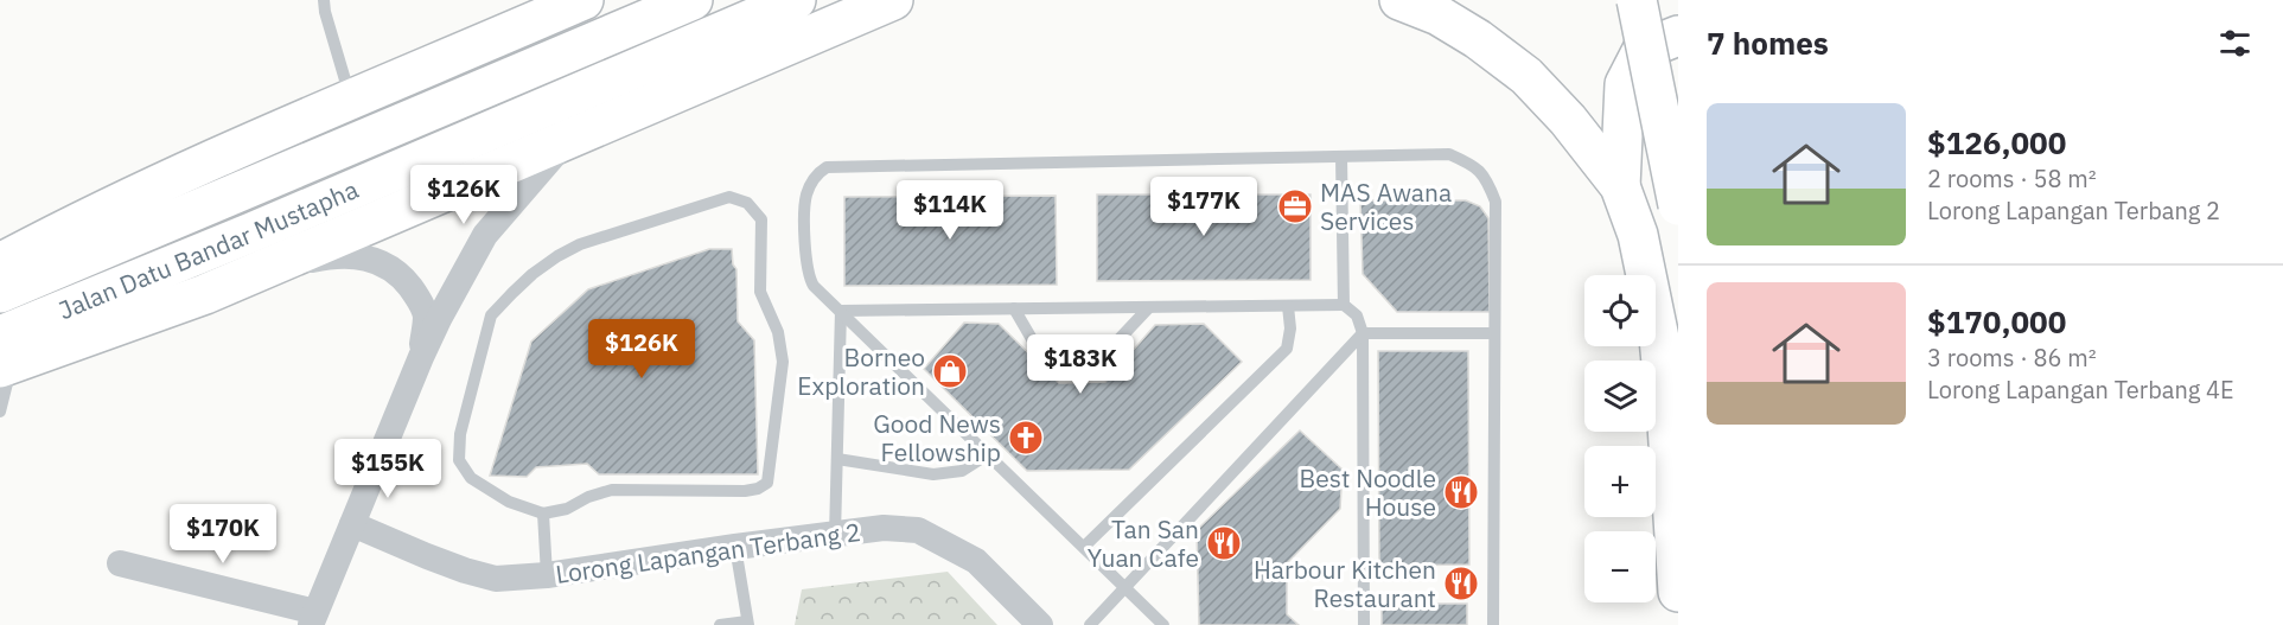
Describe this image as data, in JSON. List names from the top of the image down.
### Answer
{
  "streets": {
    "main road": ["Jalan Datu Bandar Mustapha"],
    "street": ["Lorong Lapangan Terbang 2"]
  },
  "places": {
    "office": ["MAS Awana Services"],
    "shop": ["Borneo Exploration"],
    "church": ["Good News Fellowship"],
    "restaurant": ["Best Noodle House", "Tan San Yuan Cafe", "Harbour Kitchen Restaurant"]
  },
  "page": {
    "heading": "7 homes",
    "list": [
      {
        "name": "$126,000",
        "note": "2 rooms · 58 m² · Lorong Lapangan Terbang 2"
      },
      {
        "name": "$170,000",
        "note": "3 rooms · 86 m² · Lorong Lapangan Terbang 4E"
      }
    ],
    "price": [
      "$126K",
      "$177K",
      "$114K",
      "$126K",
      "$183K",
      "$155K",
      "$170K"
    ],
    "map_buttons": ["+", "−"]
  }
}
